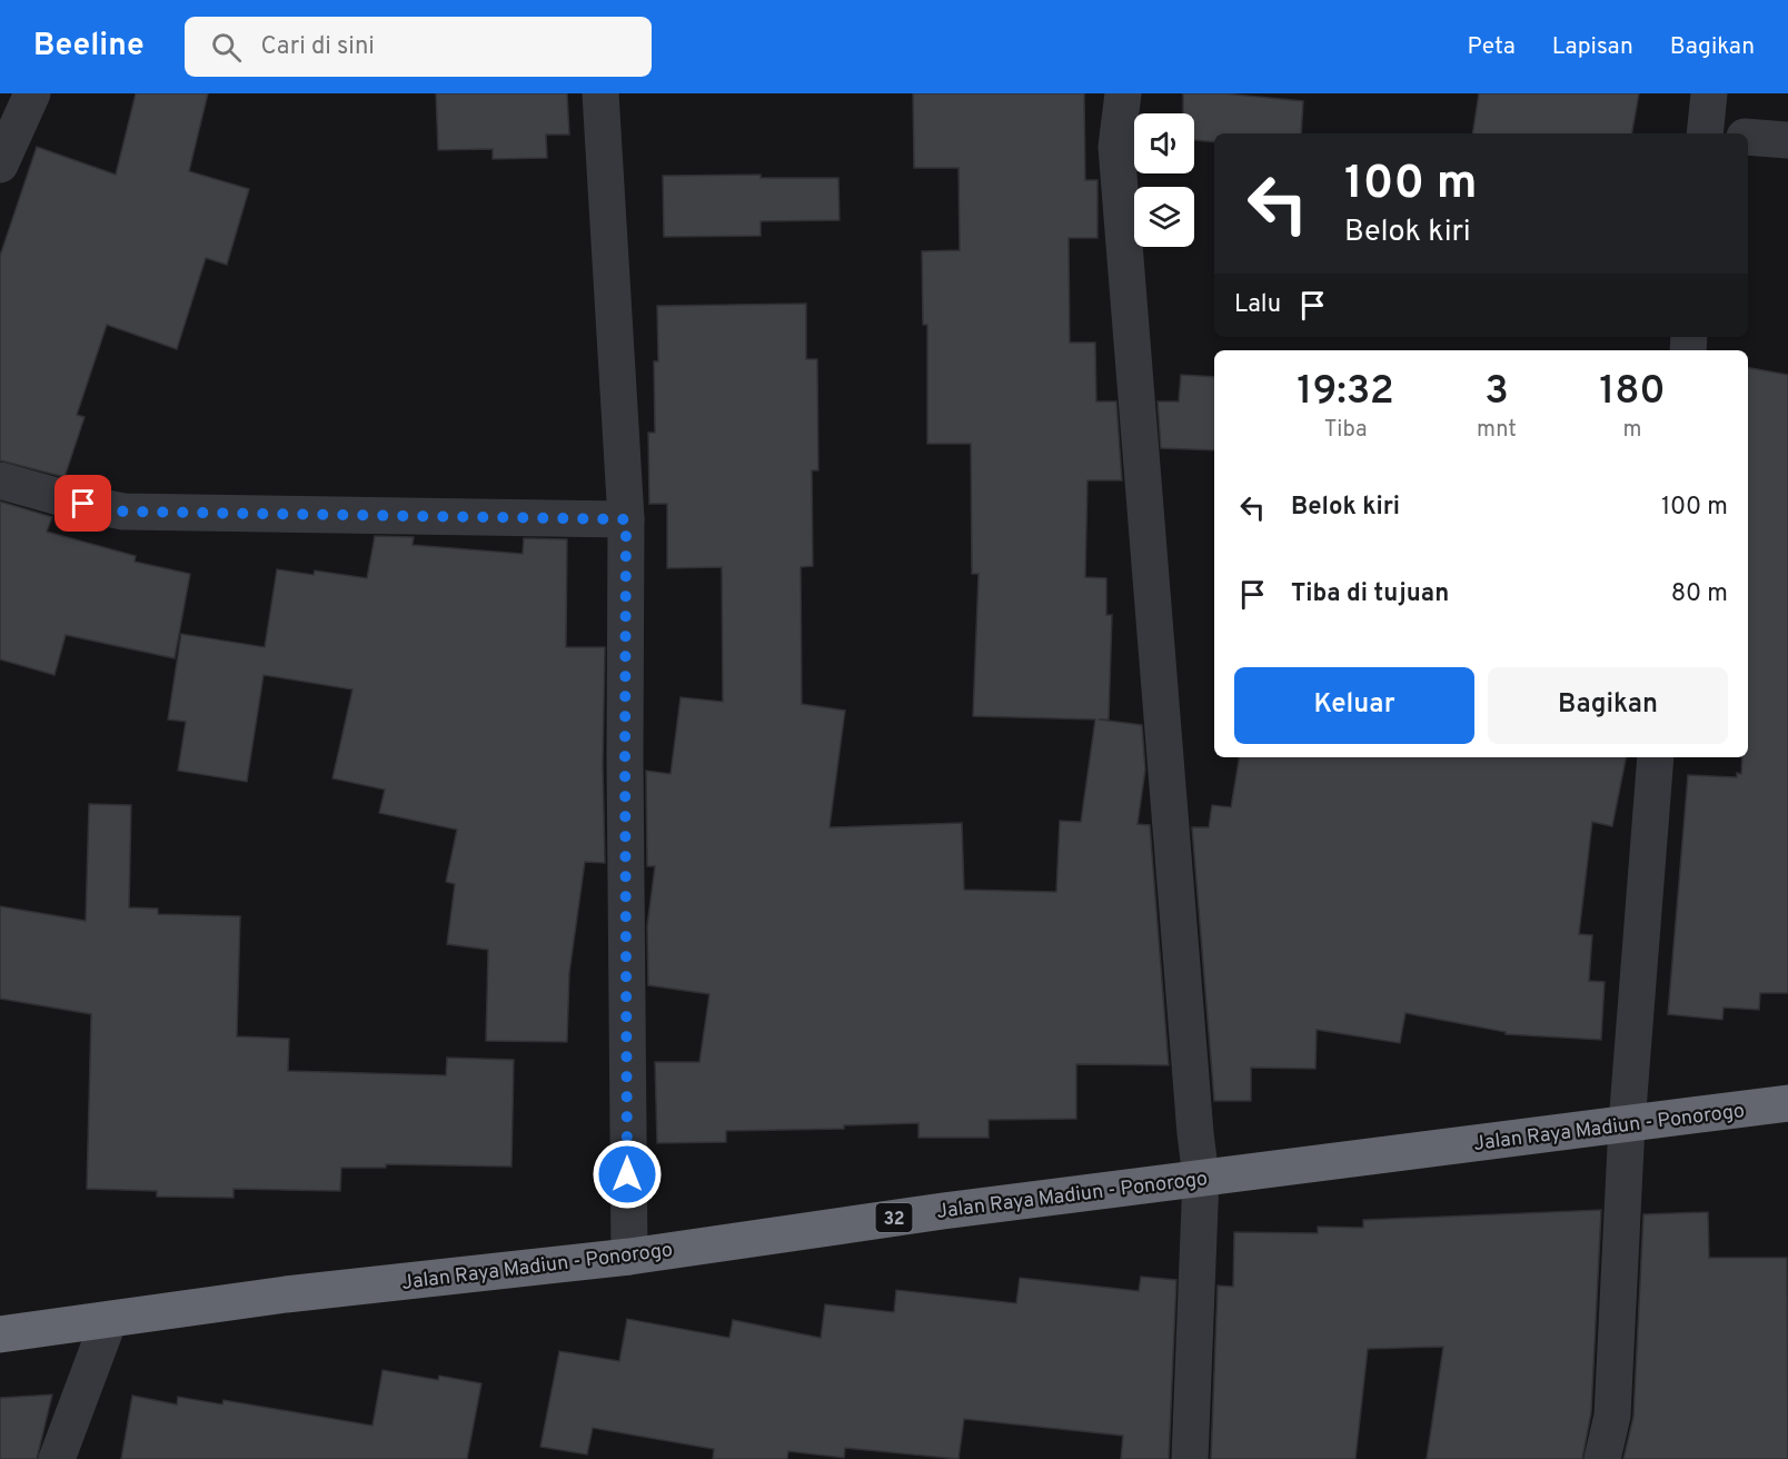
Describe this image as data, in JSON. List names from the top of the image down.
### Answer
{
  "streets": {
    "highway": ["Jalan Raya Madiun - Ponorogo", "32"]
  },
  "page": {
    "header": "Beeline",
    "search": "Cari di sini",
    "nav": ["Peta", "Lapisan", "Bagikan"],
    "turn": ["100 m", "Belok kiri"],
    "then": "Lalu",
    "eta": [
      "19:32",
      "Tiba",
      "3",
      "mnt",
      "180",
      "m"
    ],
    "list": [
      {
        "name": "Belok kiri",
        "value": "100 m"
      },
      {
        "name": "Tiba di tujuan",
        "value": "80 m"
      }
    ],
    "buttons": ["Keluar", "Bagikan"]
  }
}
